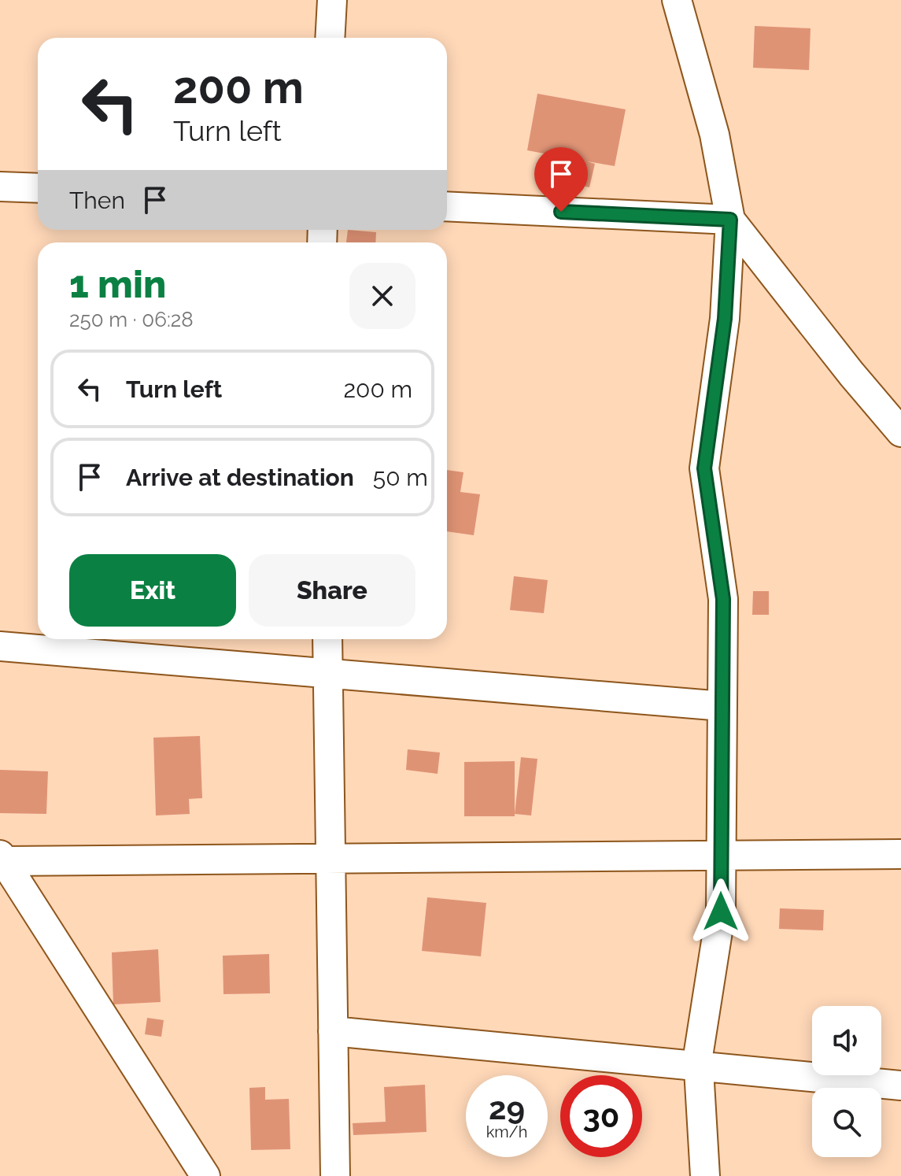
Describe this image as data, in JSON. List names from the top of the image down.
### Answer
{
  "page": {
    "turn": ["200 m", "Turn left"],
    "then": "Then",
    "heading": ["1 min", "250 m · 06:28"],
    "list": [
      {
        "name": "Turn left",
        "value": "200 m"
      },
      {
        "name": "Arrive at destination",
        "value": "50 m"
      }
    ],
    "buttons": ["Exit", "Share"],
    "speed": "29 km/h",
    "limit": "30"
  }
}
